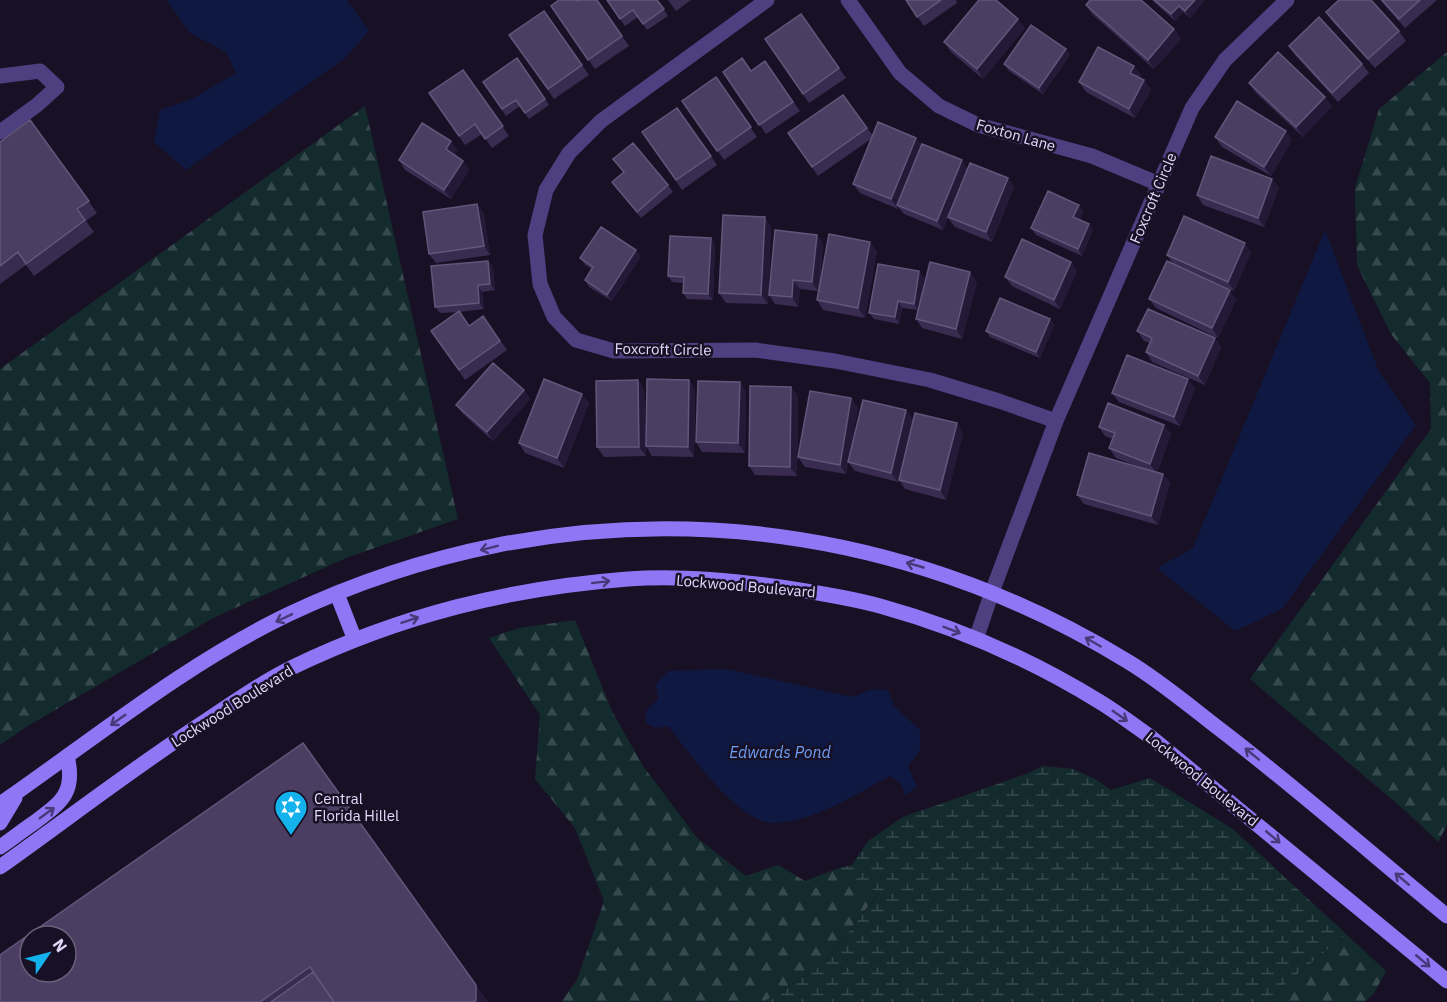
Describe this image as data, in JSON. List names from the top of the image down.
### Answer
{
  "streets": {
    "main road": ["Lockwood Boulevard"],
    "street": ["Foxton Lane", "Foxcroft Circle"]
  },
  "crossings": [
    ["Foxton Lane", "Foxcroft Circle"],
    ["Foxcroft Circle", "Lockwood Boulevard"]
  ],
  "water": ["Edwards Pond"],
  "places": {
    "synagogue": ["Central Florida Hillel"]
  },
  "north": "top right"
}
